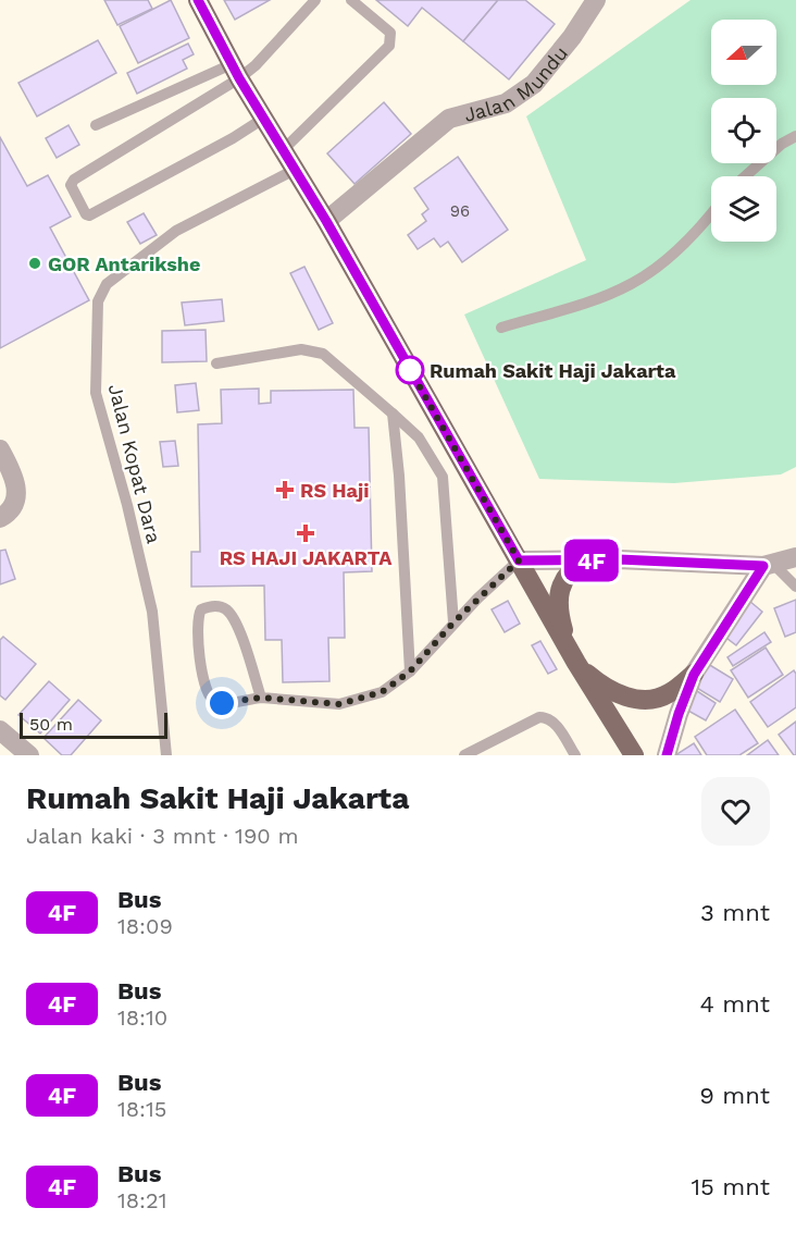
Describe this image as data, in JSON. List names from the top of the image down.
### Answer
{
  "streets": {
    "street": ["Jalan Mundu"],
    "lane": ["Jalan Kopat Dara"]
  },
  "places": {
    "other": ["GOR Antarikshe", "Rumah Sakit Haji Jakarta"],
    "health": ["RS Haji", "RS HAJI JAKARTA"]
  },
  "lines": ["bus line 4F"],
  "house_numbers": ["96"],
  "scale_bar": "50 m",
  "north": "left",
  "page": {
    "on_map": "4F",
    "scale": "50 m",
    "heading": ["Rumah Sakit Haji Jakarta", "Jalan kaki · 3 mnt · 190 m"],
    "list": [
      {
        "mark": "4F",
        "name": "Bus",
        "note": "18:09",
        "value": "3 mnt"
      },
      {
        "mark": "4F",
        "name": "Bus",
        "note": "18:10",
        "value": "4 mnt"
      },
      {
        "mark": "4F",
        "name": "Bus",
        "note": "18:15",
        "value": "9 mnt"
      },
      {
        "mark": "4F",
        "name": "Bus",
        "note": "18:21",
        "value": "15 mnt"
      }
    ]
  }
}
